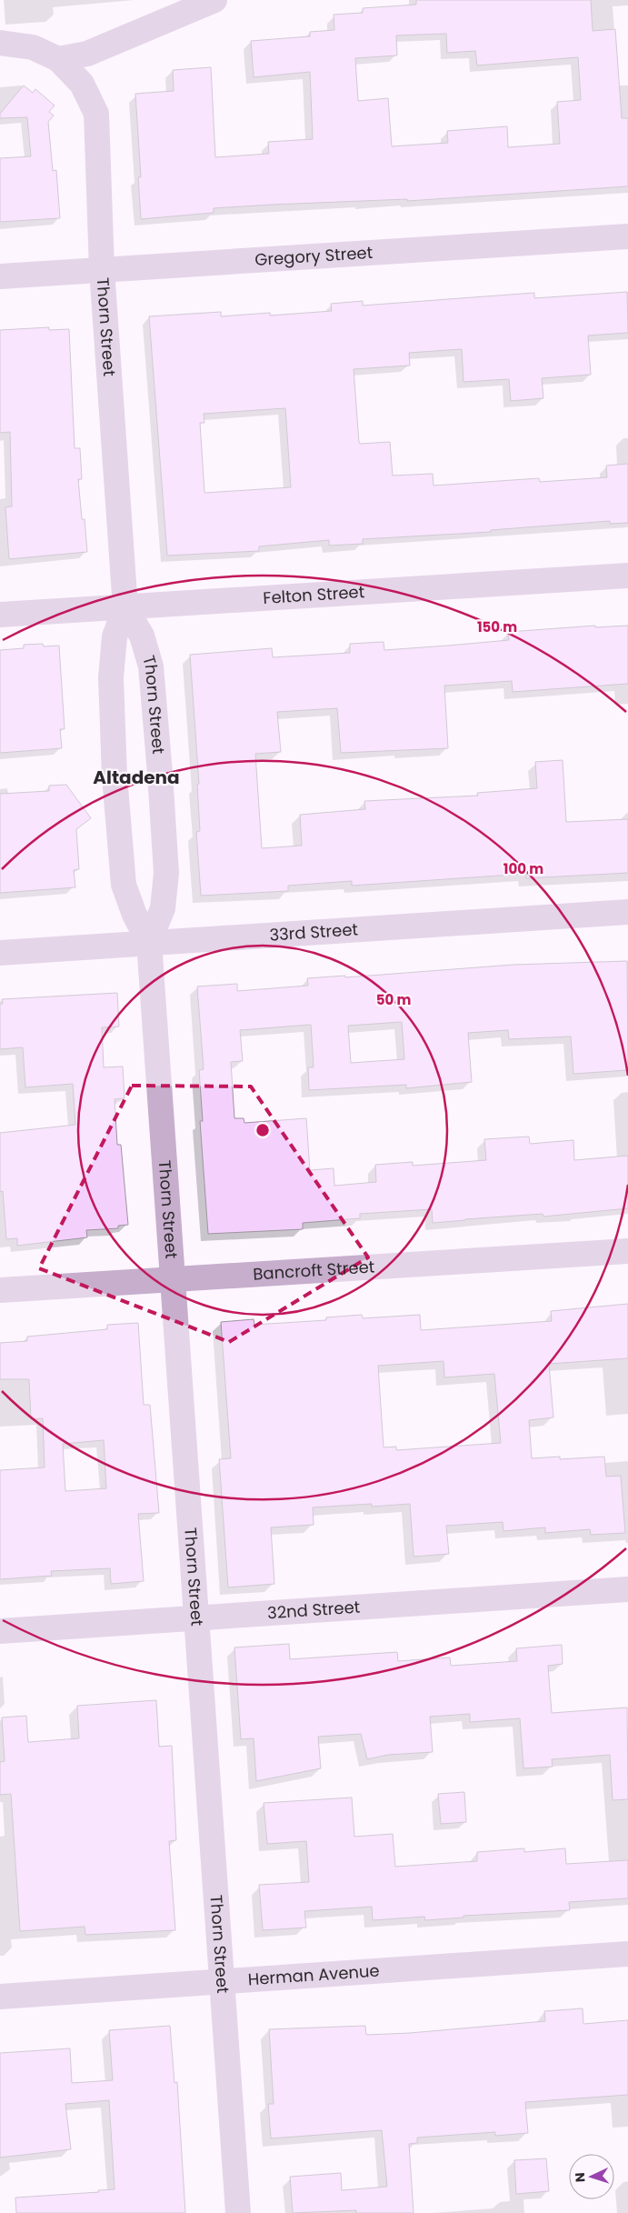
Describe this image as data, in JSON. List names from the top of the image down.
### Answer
{
  "streets": {
    "street": [
      "Gregory Street",
      "Thorn Street",
      "Felton Street",
      "33rd Street",
      "Bancroft Street",
      "32nd Street",
      "Herman Avenue"
    ]
  },
  "crossings": [
    ["Gregory Street", "Thorn Street"],
    ["Thorn Street", "Felton Street"],
    ["Thorn Street", "33rd Street"],
    ["Thorn Street", "Bancroft Street"],
    ["Thorn Street", "32nd Street"],
    ["Thorn Street", "Herman Avenue"]
  ],
  "districts": ["Altadena"],
  "north": "left",
  "rings": ["150 m", "100 m", "50 m"]
}
